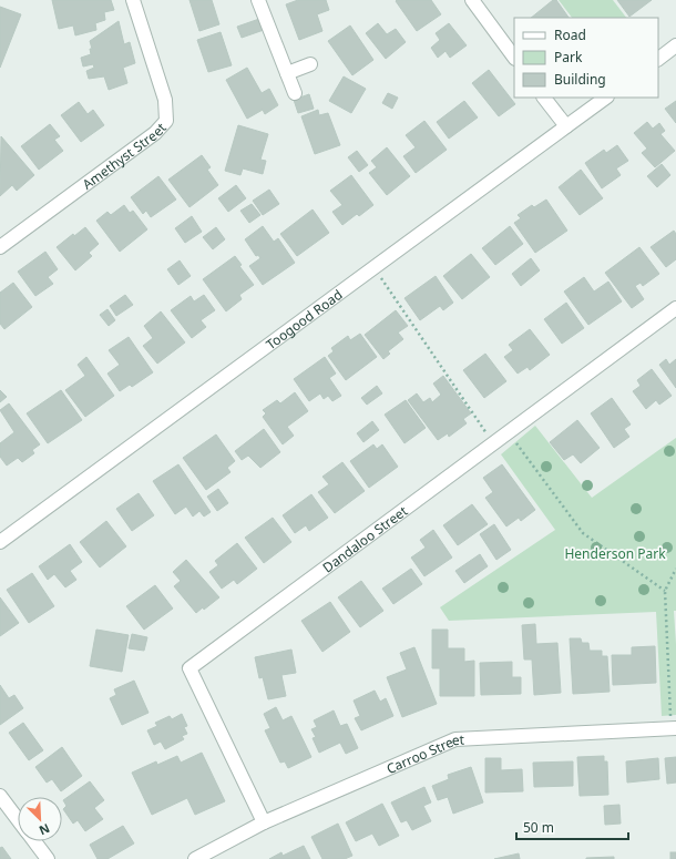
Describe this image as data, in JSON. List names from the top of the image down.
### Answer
{
  "streets": {
    "street": [
      "Amethyst Street",
      "Toogood Road",
      "Dandaloo Street",
      "Carroo Street"
    ]
  },
  "crossings": [
    ["Dandaloo Street", "Carroo Street"]
  ],
  "parks": ["Henderson Park"],
  "legend": ["Road", "Park", "Building"],
  "scale_bar": "50 m",
  "north": "bottom right"
}
